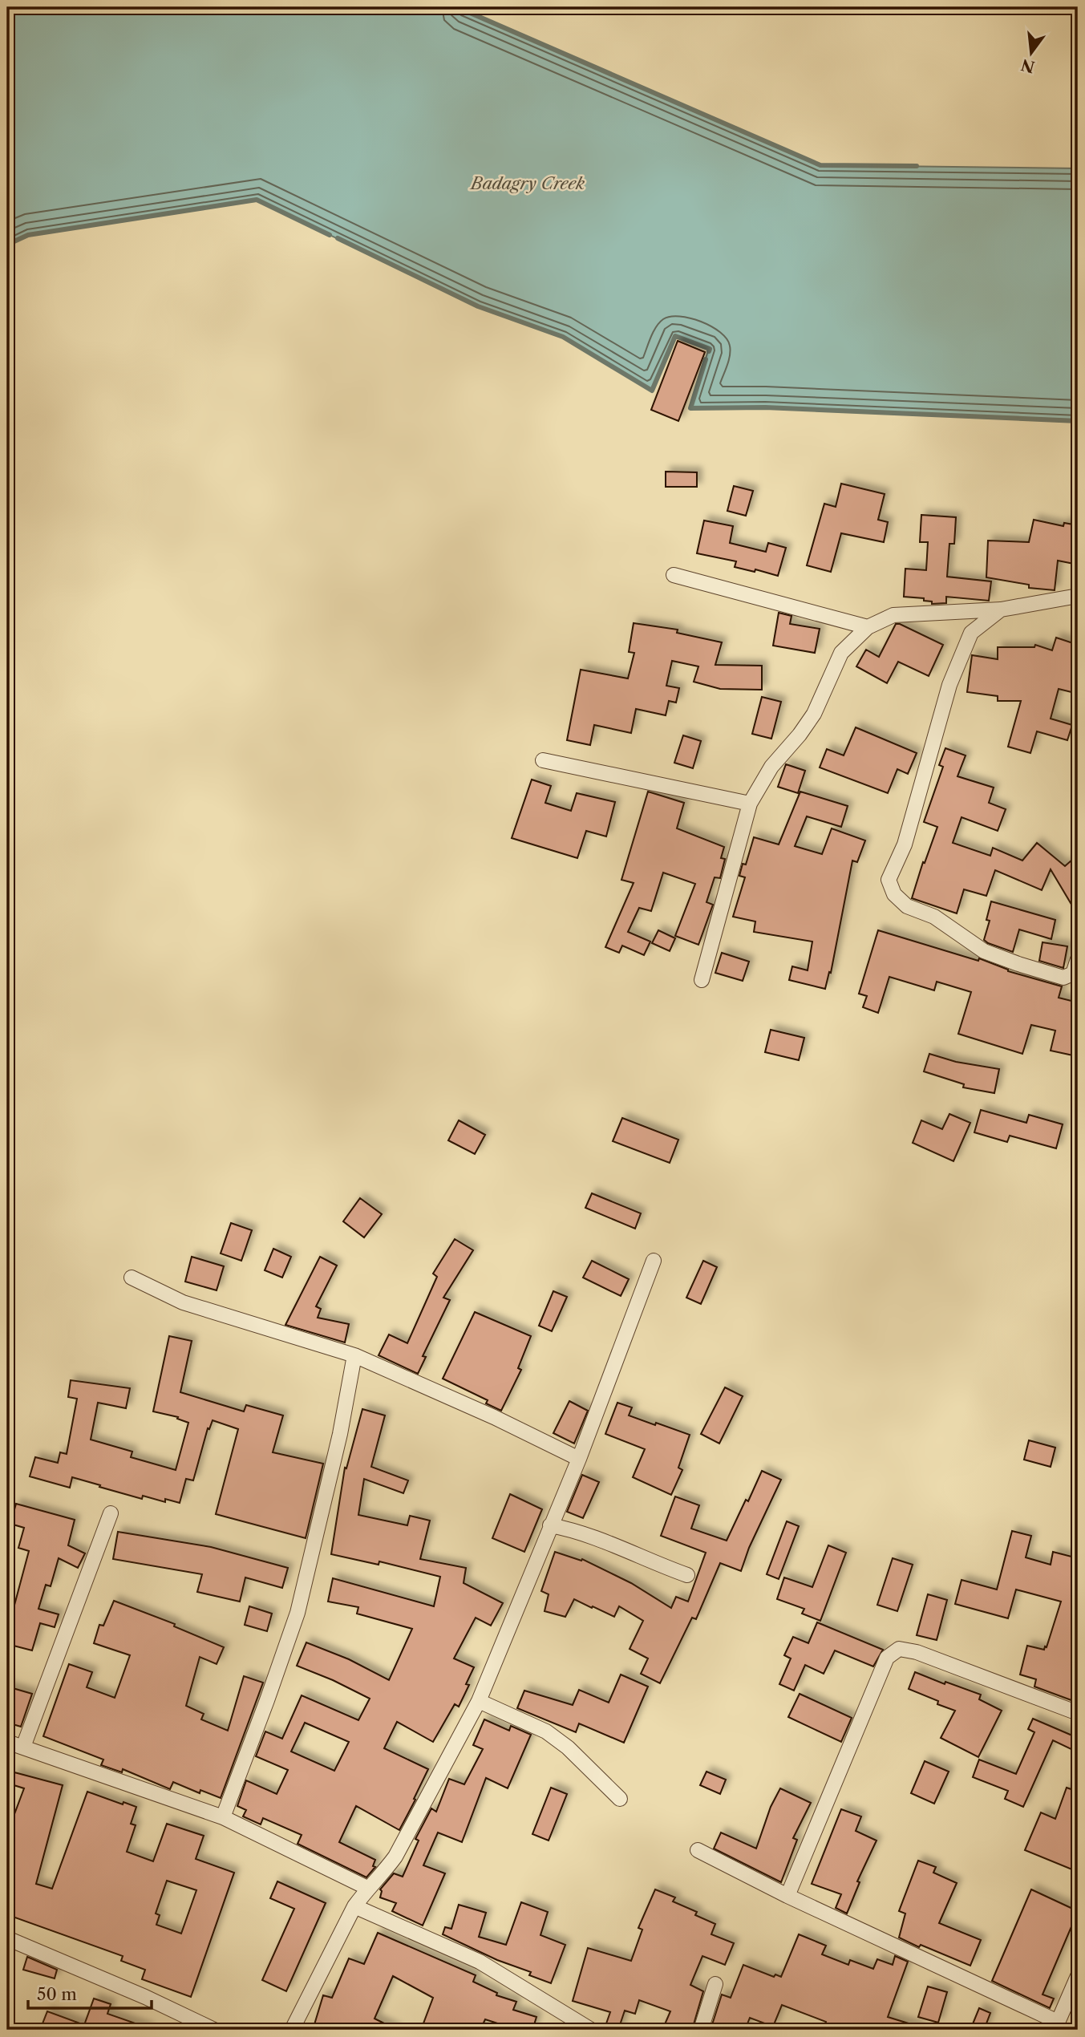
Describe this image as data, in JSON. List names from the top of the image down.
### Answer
{
  "water": ["Badagry Creek"],
  "scale_bar": "50 m",
  "north": "bottom"
}
